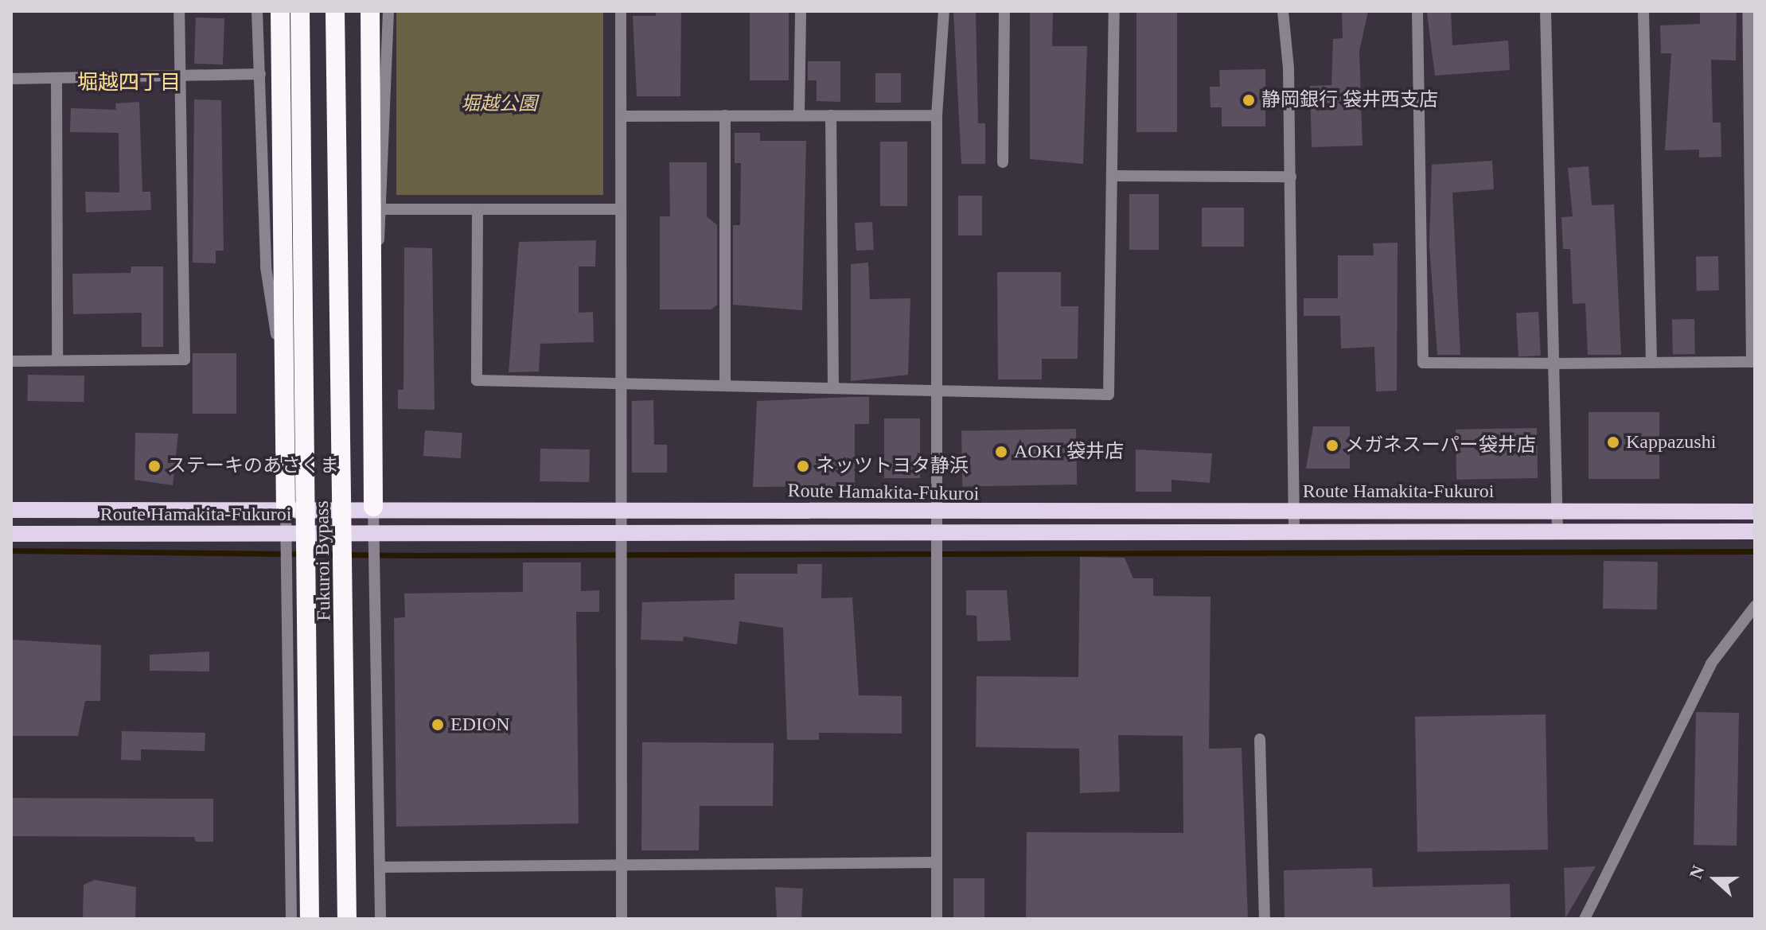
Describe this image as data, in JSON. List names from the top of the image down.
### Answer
{
  "streets": {
    "highway": ["Fukuroi Bypass"],
    "main road": ["Route Hamakita-Fukuroi"]
  },
  "districts": ["堀越四丁目"],
  "parks": ["堀越公園"],
  "places": [
    "静岡銀行 袋井西支店",
    "Kappazushi",
    "メガネスーパー袋井店",
    "AOKI 袋井店",
    "ステーキのあさくま",
    "ネッツトヨタ静浜",
    "EDION"
  ],
  "north": "left"
}
